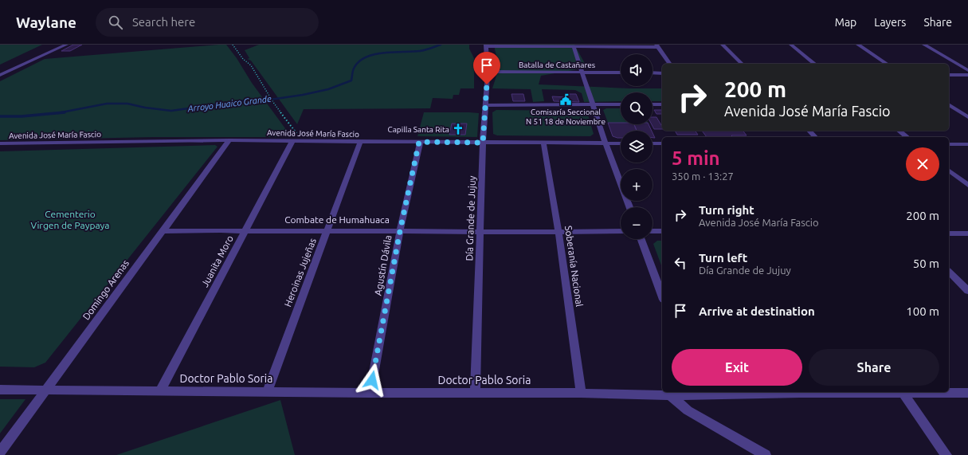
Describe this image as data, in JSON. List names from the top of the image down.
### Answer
{
  "streets": {
    "street": [
      "Batalla de Castañares",
      "Avenida José María Fascio",
      "Día Grande de Jujuy",
      "Combate de Humahuaca",
      "Juanita Moro",
      "Agustín Dávila",
      "Soberanía Nacional",
      "Heroinas Jujeñas",
      "Domingo Arenas",
      "Doctor Pablo Soria"
    ]
  },
  "crossings": [
    ["Batalla de Castañares", "Día Grande de Jujuy"],
    ["Avenida José María Fascio", "Día Grande de Jujuy"],
    ["Avenida José María Fascio", "Juanita Moro"],
    ["Avenida José María Fascio", "Agustín Dávila"],
    ["Avenida José María Fascio", "Soberanía Nacional"],
    ["Avenida José María Fascio", "Heroinas Jujeñas"],
    ["Avenida José María Fascio", "Domingo Arenas"],
    ["Día Grande de Jujuy", "Combate de Humahuaca"],
    ["Día Grande de Jujuy", "Doctor Pablo Soria"],
    ["Combate de Humahuaca", "Juanita Moro"],
    ["Combate de Humahuaca", "Agustín Dávila"],
    ["Combate de Humahuaca", "Soberanía Nacional"],
    ["Combate de Humahuaca", "Heroinas Jujeñas"],
    ["Combate de Humahuaca", "Domingo Arenas"],
    ["Juanita Moro", "Doctor Pablo Soria"],
    ["Agustín Dávila", "Doctor Pablo Soria"],
    ["Soberanía Nacional", "Doctor Pablo Soria"],
    ["Heroinas Jujeñas", "Doctor Pablo Soria"],
    ["Domingo Arenas", "Doctor Pablo Soria"]
  ],
  "water": ["Arroyo Huaico Grande"],
  "parks": ["Cementerio Virgen de Paypaya"],
  "places": {
    "public building": ["Comisaría Seccional N 51 18 de Noviembre"],
    "church": ["Capilla Santa Rita"]
  },
  "page": {
    "header": "Waylane",
    "search": "Search here",
    "nav": ["Map", "Layers", "Share"],
    "map_buttons": ["+", "−"],
    "turn": ["200 m", "Avenida José María Fascio"],
    "heading": ["5 min", "350 m · 13:27"],
    "list": [
      {
        "name": "Turn right",
        "note": "Avenida José María Fascio",
        "value": "200 m"
      },
      {
        "name": "Turn left",
        "note": "Día Grande de Jujuy",
        "value": "50 m"
      },
      {
        "name": "Arrive at destination",
        "value": "100 m"
      }
    ],
    "buttons": ["Exit", "Share"]
  }
}
